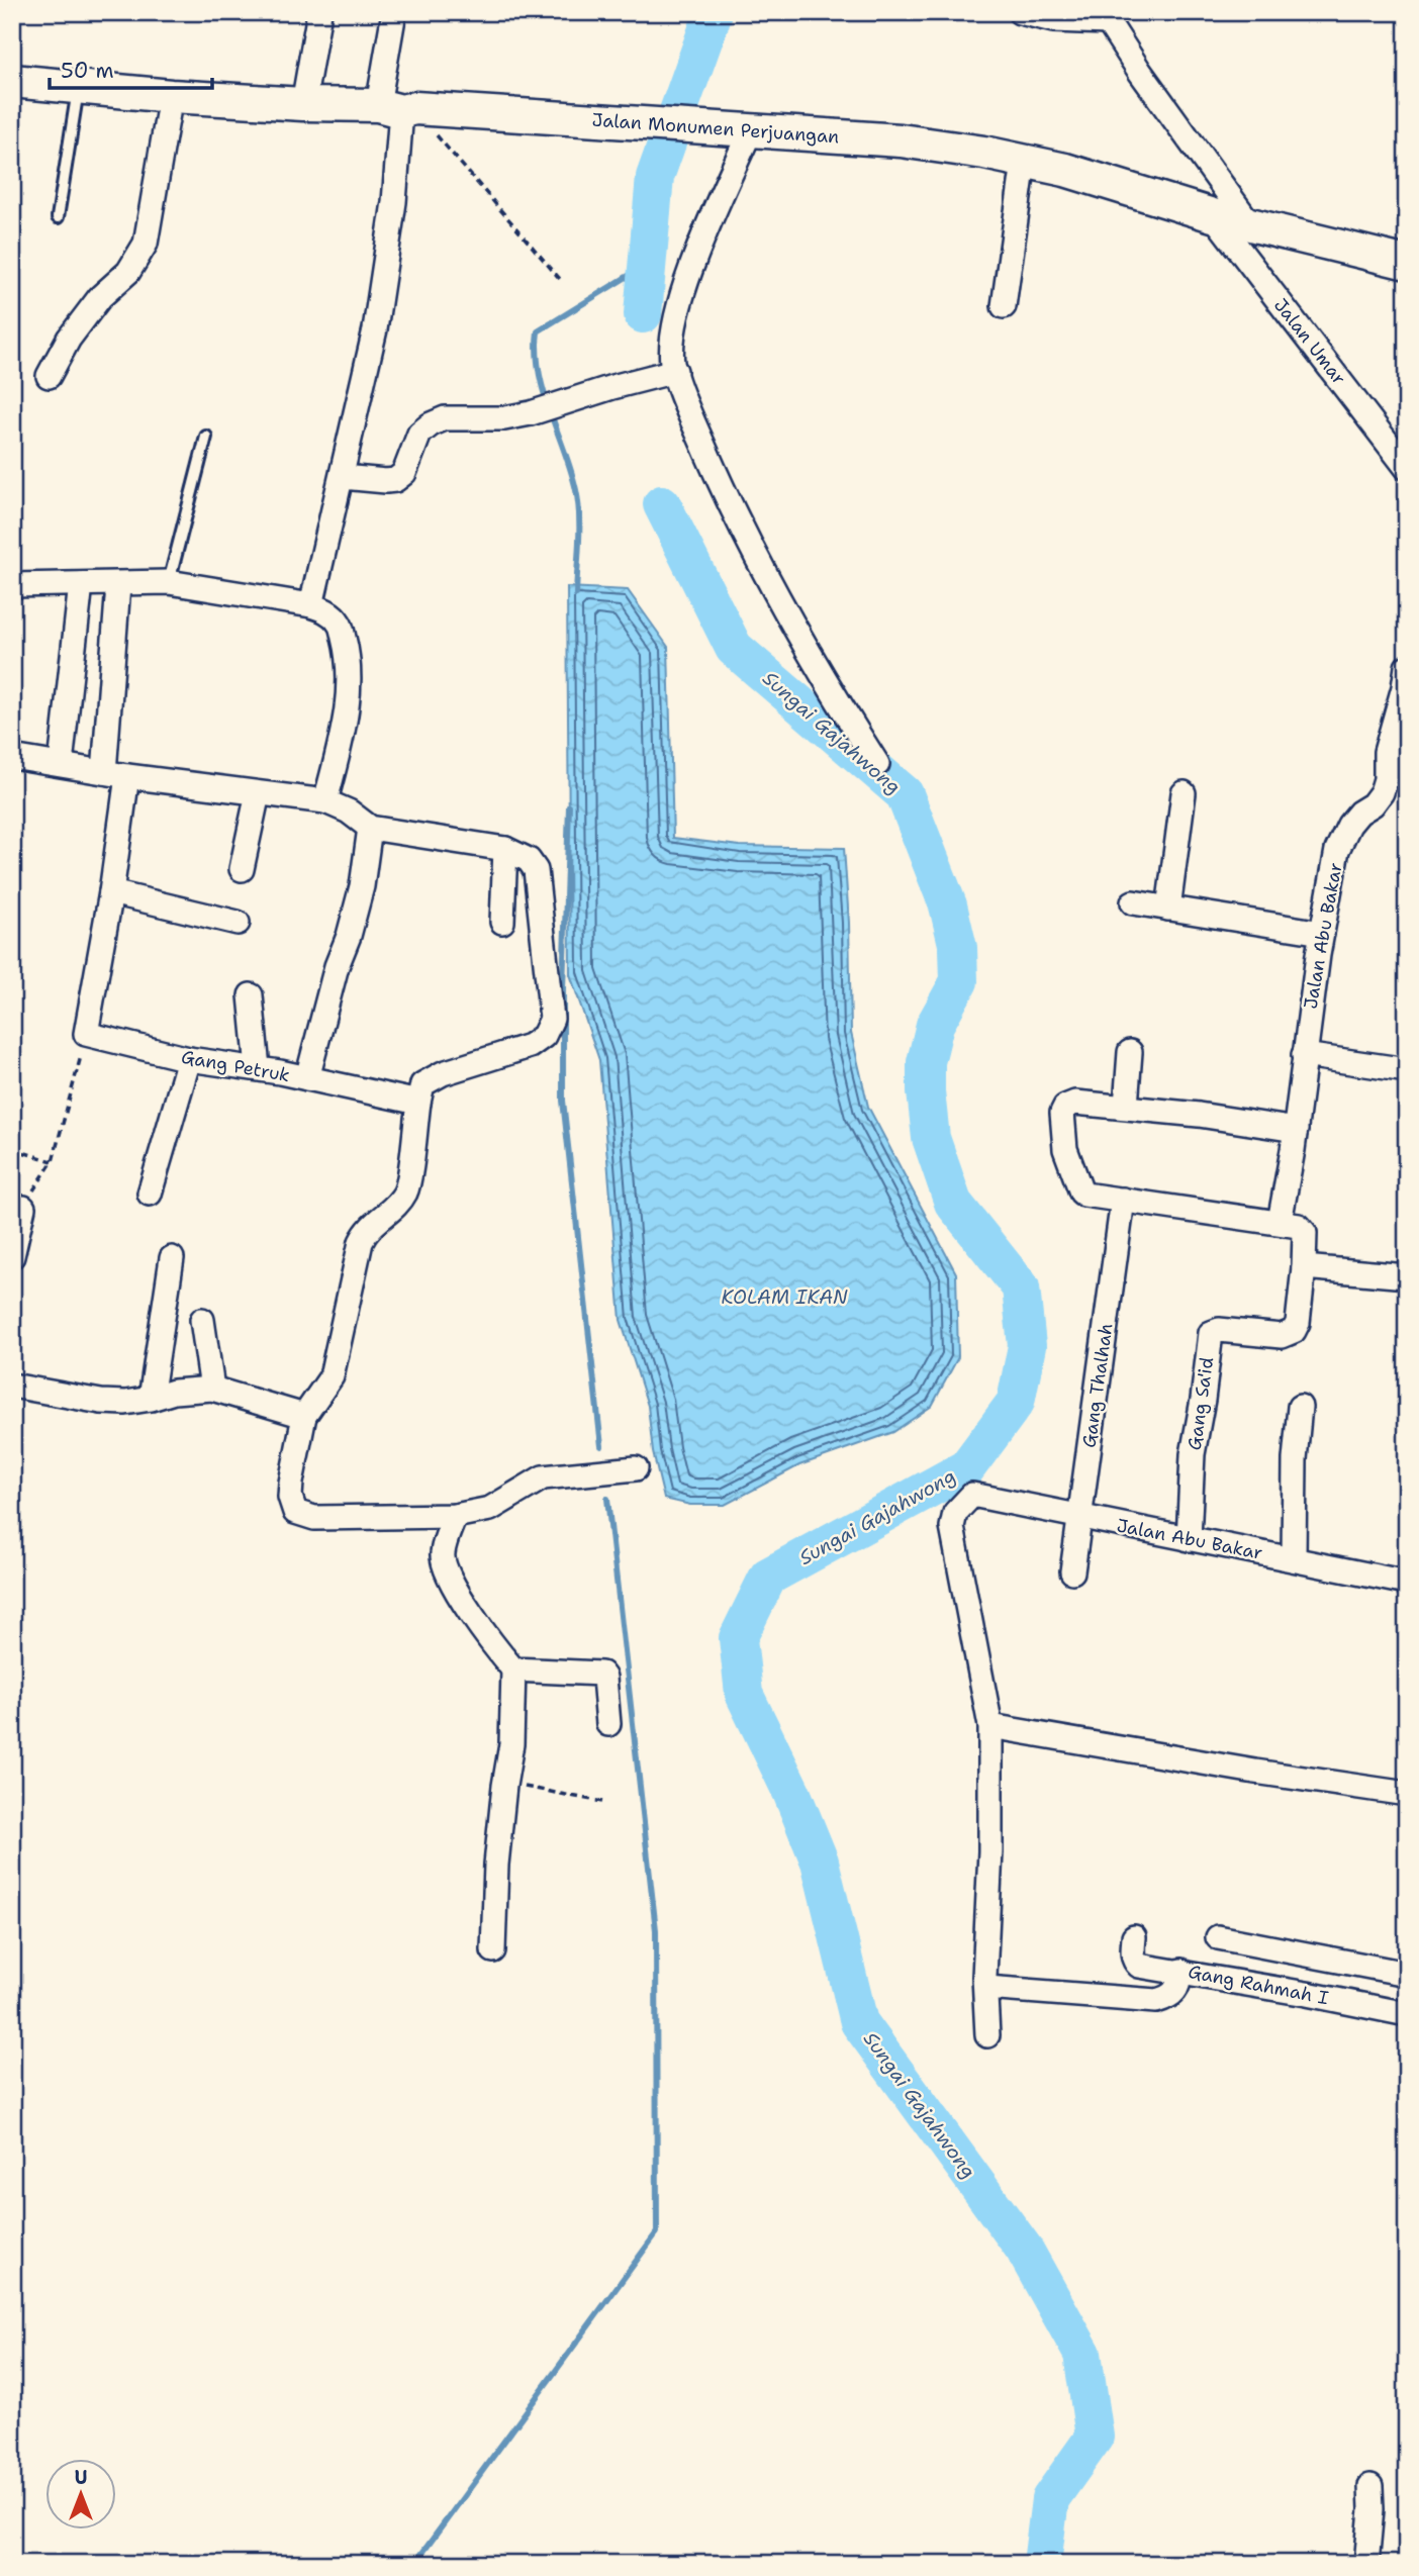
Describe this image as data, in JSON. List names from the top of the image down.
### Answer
{
  "streets": {
    "street": [
      "Jalan Monumen Perjuangan",
      "Jalan Umar",
      "Jalan Abu Bakar",
      "Gang Petruk",
      "Gang Thalhah",
      "Gang Sa'id",
      "Gang Rahmah I"
    ]
  },
  "crossings": [
    ["Jalan Monumen Perjuangan", "Jalan Umar"],
    ["Jalan Abu Bakar", "Gang Thalhah"],
    ["Jalan Abu Bakar", "Gang Sa'id"]
  ],
  "water": ["Sungai Gajahwong", "KOLAM IKAN"],
  "scale_bar": "50 m",
  "north": "top"
}
